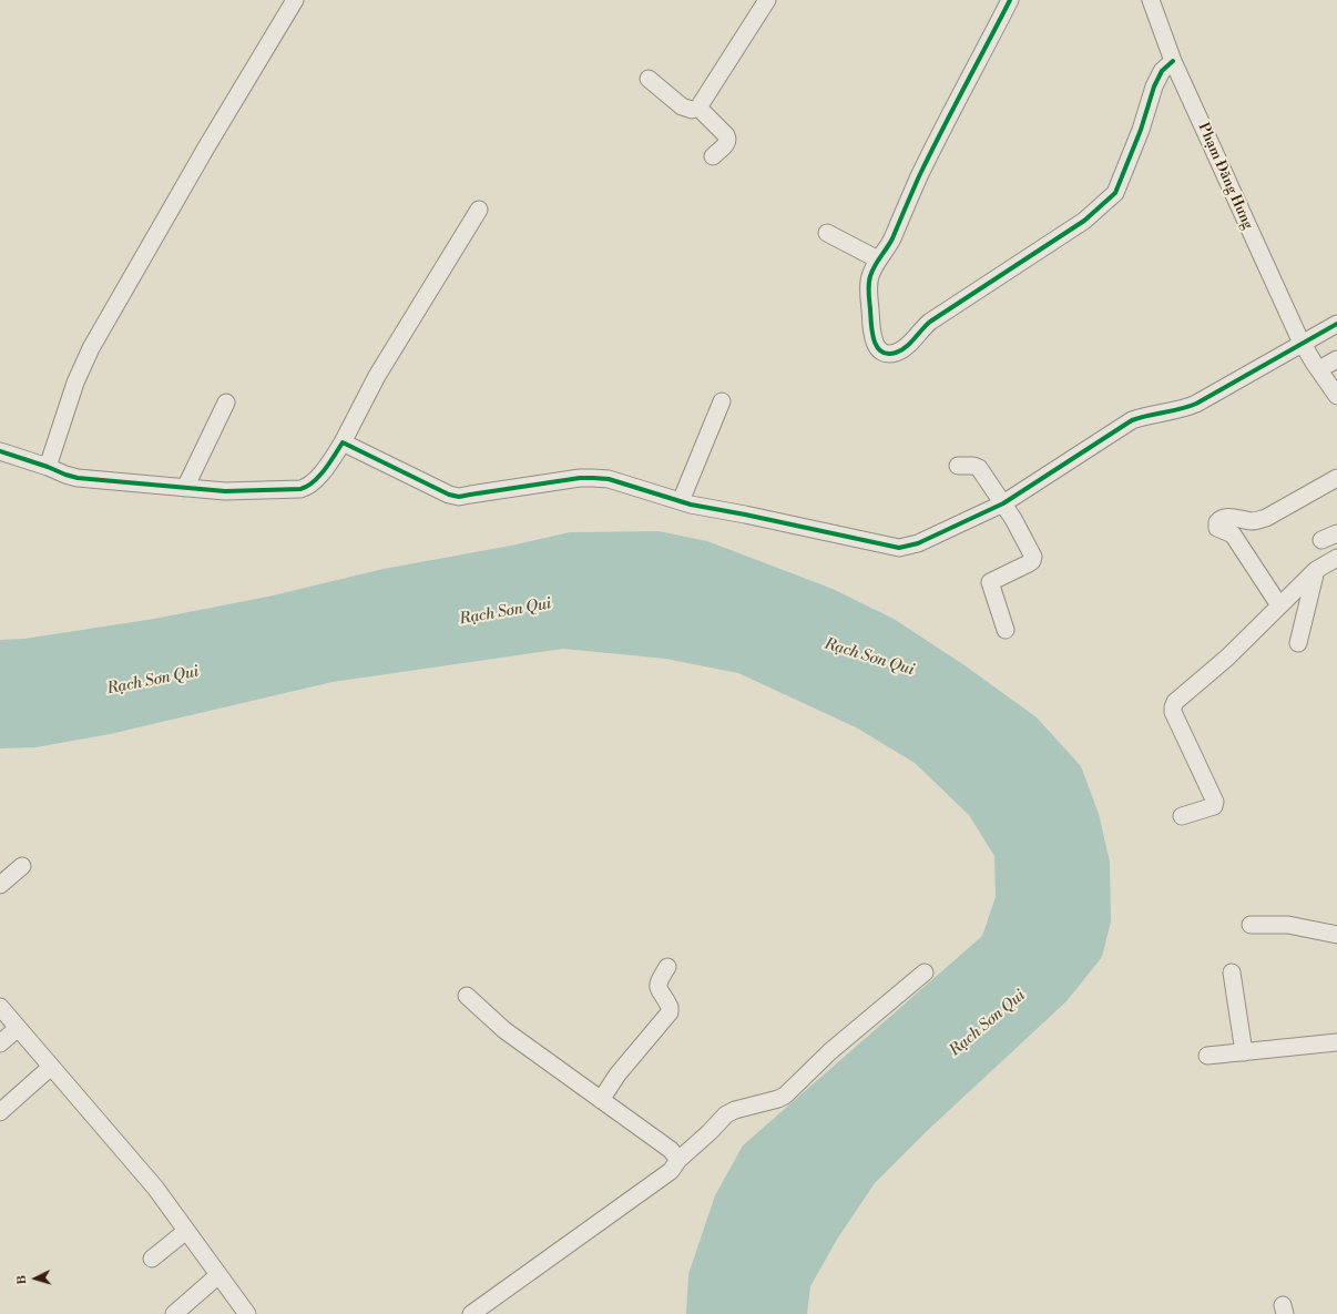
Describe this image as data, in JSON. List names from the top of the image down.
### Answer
{
  "streets": {
    "street": ["Phạm Đăng Hưng"]
  },
  "water": ["Rạch Sơn Qui"],
  "north": "left"
}
